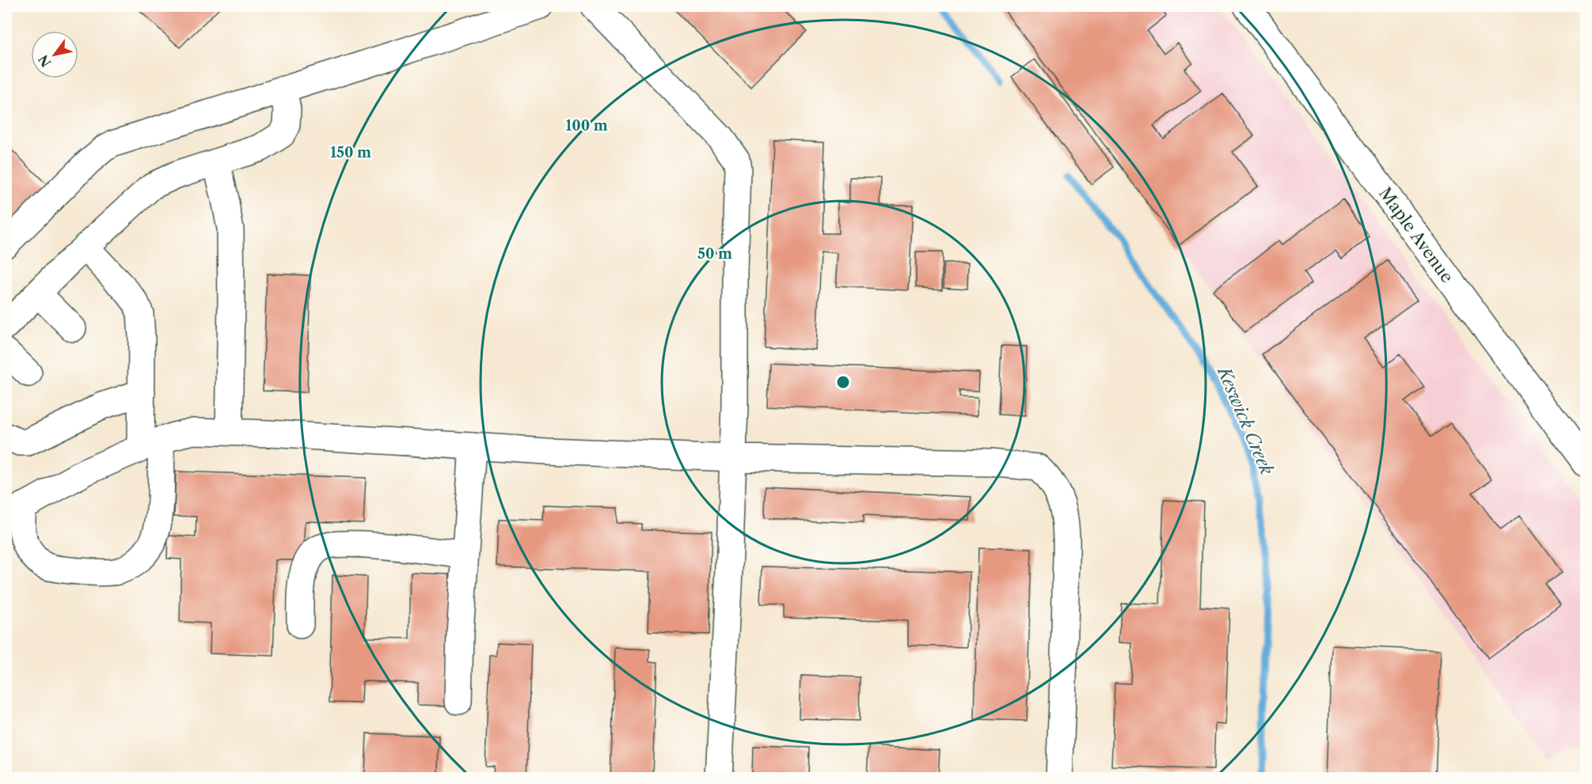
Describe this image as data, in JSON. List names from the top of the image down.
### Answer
{
  "streets": {
    "street": ["Maple Avenue"]
  },
  "water": ["Keswick Creek"],
  "north": "bottom left",
  "rings": ["100 m", "150 m", "50 m"]
}
